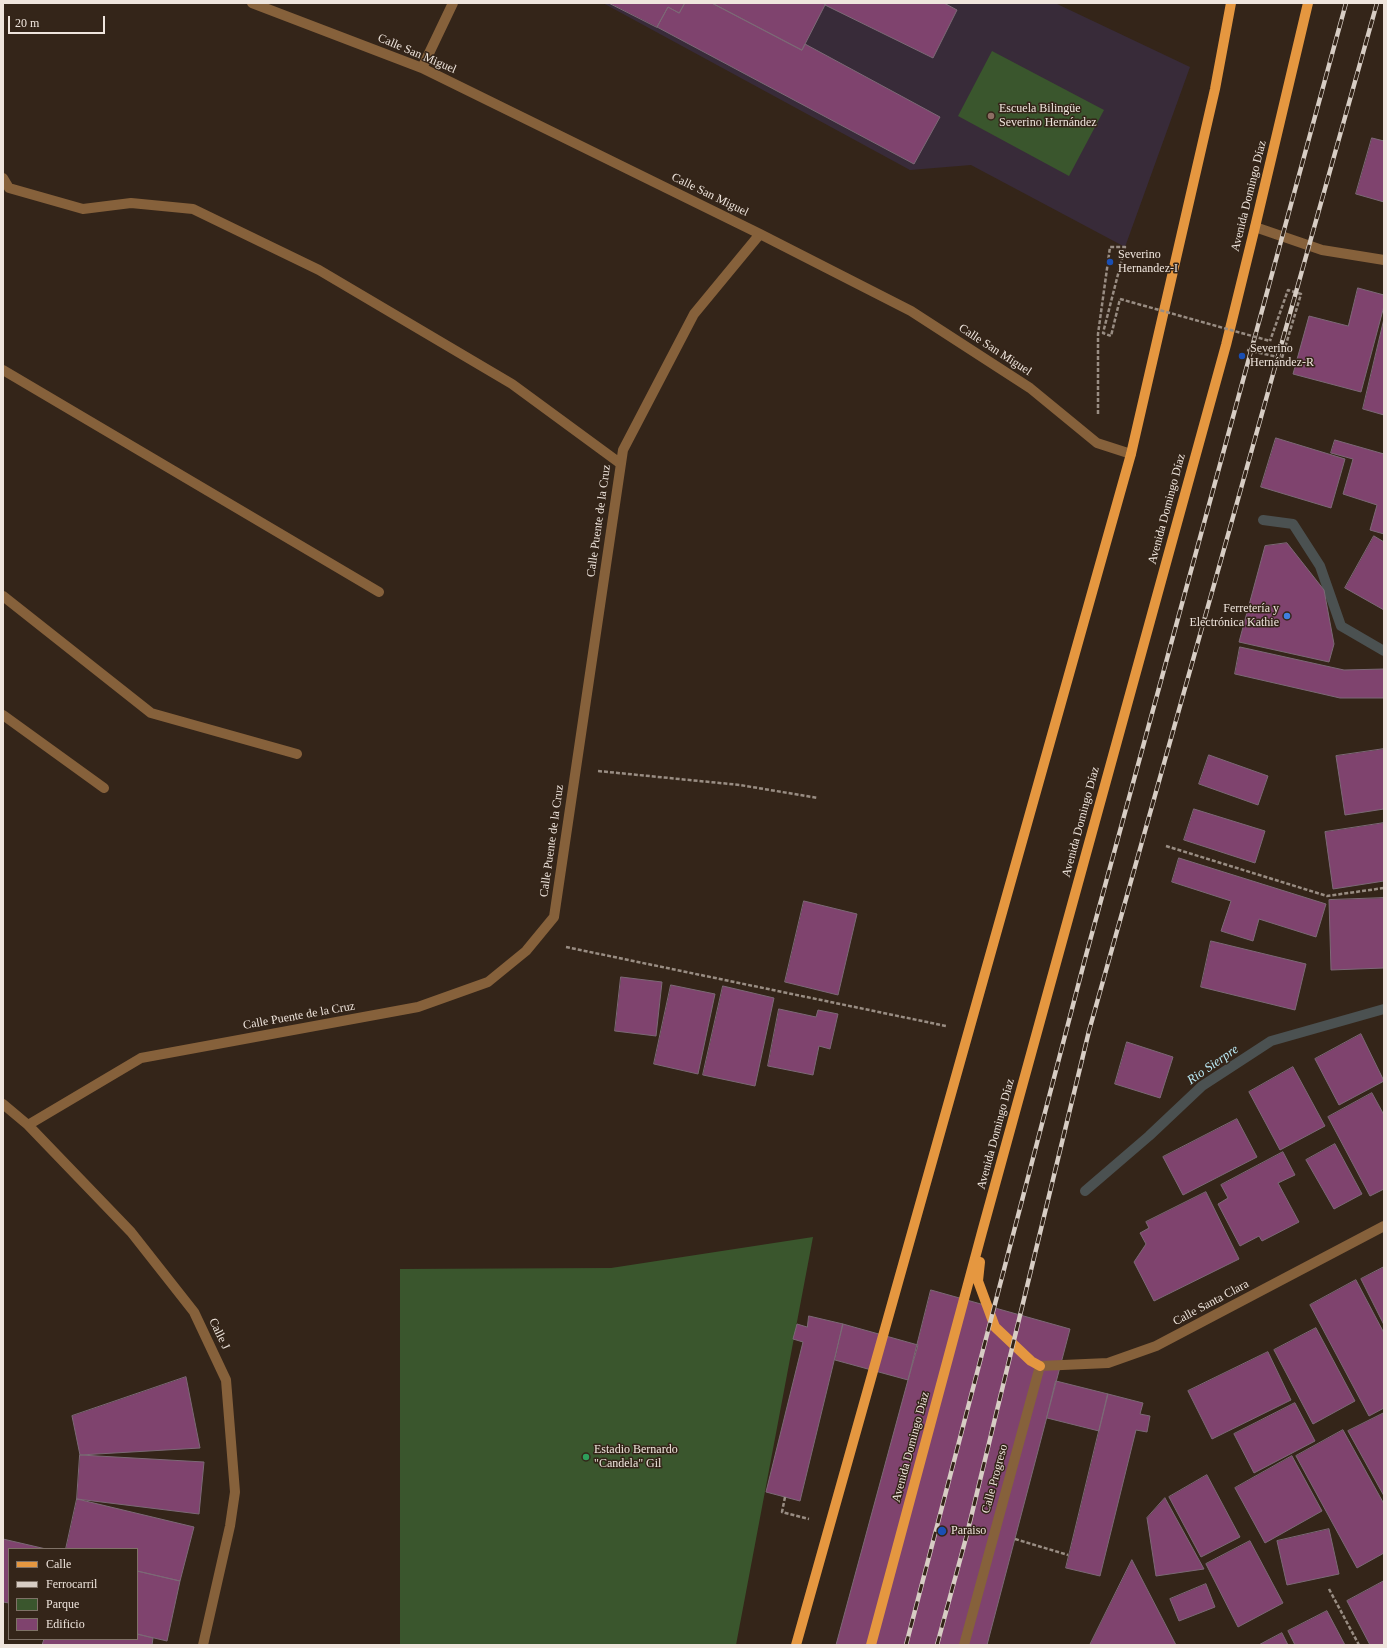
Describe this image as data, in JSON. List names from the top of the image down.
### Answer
{
  "streets": {
    "main road": ["Avenida Domingo Díaz"],
    "street": [
      "Calle San Miguel",
      "Calle Puente de la Cruz",
      "Calle Santa Clara",
      "Calle J",
      "Calle Progreso"
    ]
  },
  "crossings": [
    ["Calle San Miguel", "Calle Puente de la Cruz"],
    ["Calle Puente de la Cruz", "Calle J"],
    ["Calle Santa Clara", "Calle Progreso"]
  ],
  "water": ["Rio Sierpre"],
  "places": [
    "Escuela Bilingüe Severino Hernández",
    "Severino Hernandez-I",
    "Severino Hernández-R",
    "Ferretería y Electrónica Kathie",
    "Estadio Bernardo \"Candela\" Gil",
    "Paraiso"
  ],
  "legend": [
    "Calle",
    "Ferrocarril",
    "Parque",
    "Edificio"
  ],
  "scale_bar": "20 m"
}
